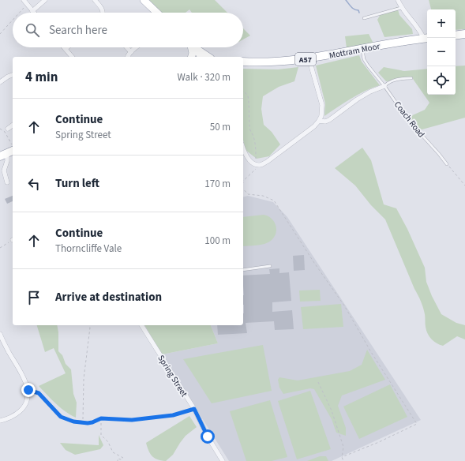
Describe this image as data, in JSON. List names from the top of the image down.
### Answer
{
  "streets": {
    "highway": ["Mottram Moor", "A57"],
    "street": ["Spring Street"],
    "lane": ["Coach Road"]
  },
  "crossings": [
    ["Mottram Moor", "Coach Road"]
  ],
  "page": {
    "map_buttons": ["+", "−"],
    "search": "Search here",
    "heading": ["4 min", "Walk · 320 m"],
    "list": [
      ["Continue", "Spring Street", "50 m"],
      ["Turn left", "170 m"],
      ["Continue", "Thorncliffe Vale", "100 m"],
      "Arrive at destination"
    ]
  }
}
